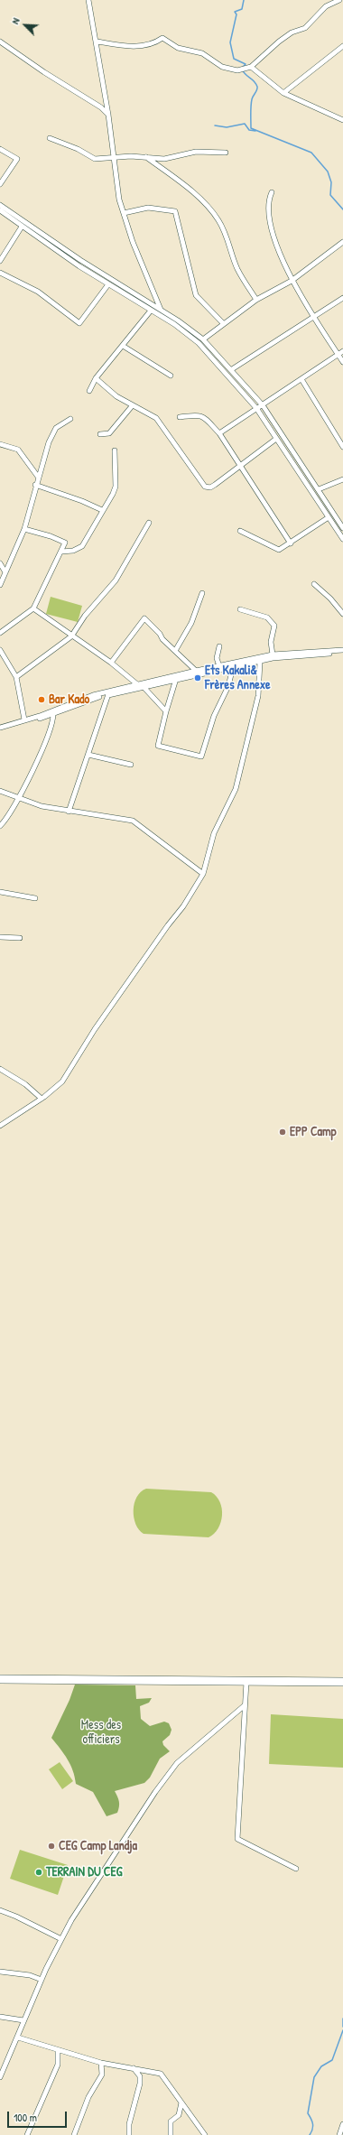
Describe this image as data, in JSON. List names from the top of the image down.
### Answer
{
  "parks": ["Mess des officiers"],
  "places": [
    "Ets Kakali& Frères Annexe",
    "Bar Kado",
    "EPP Camp",
    "CEG Camp Landja",
    "TERRAIN DU CEG"
  ],
  "scale_bar": "100 m",
  "north": "top left"
}
